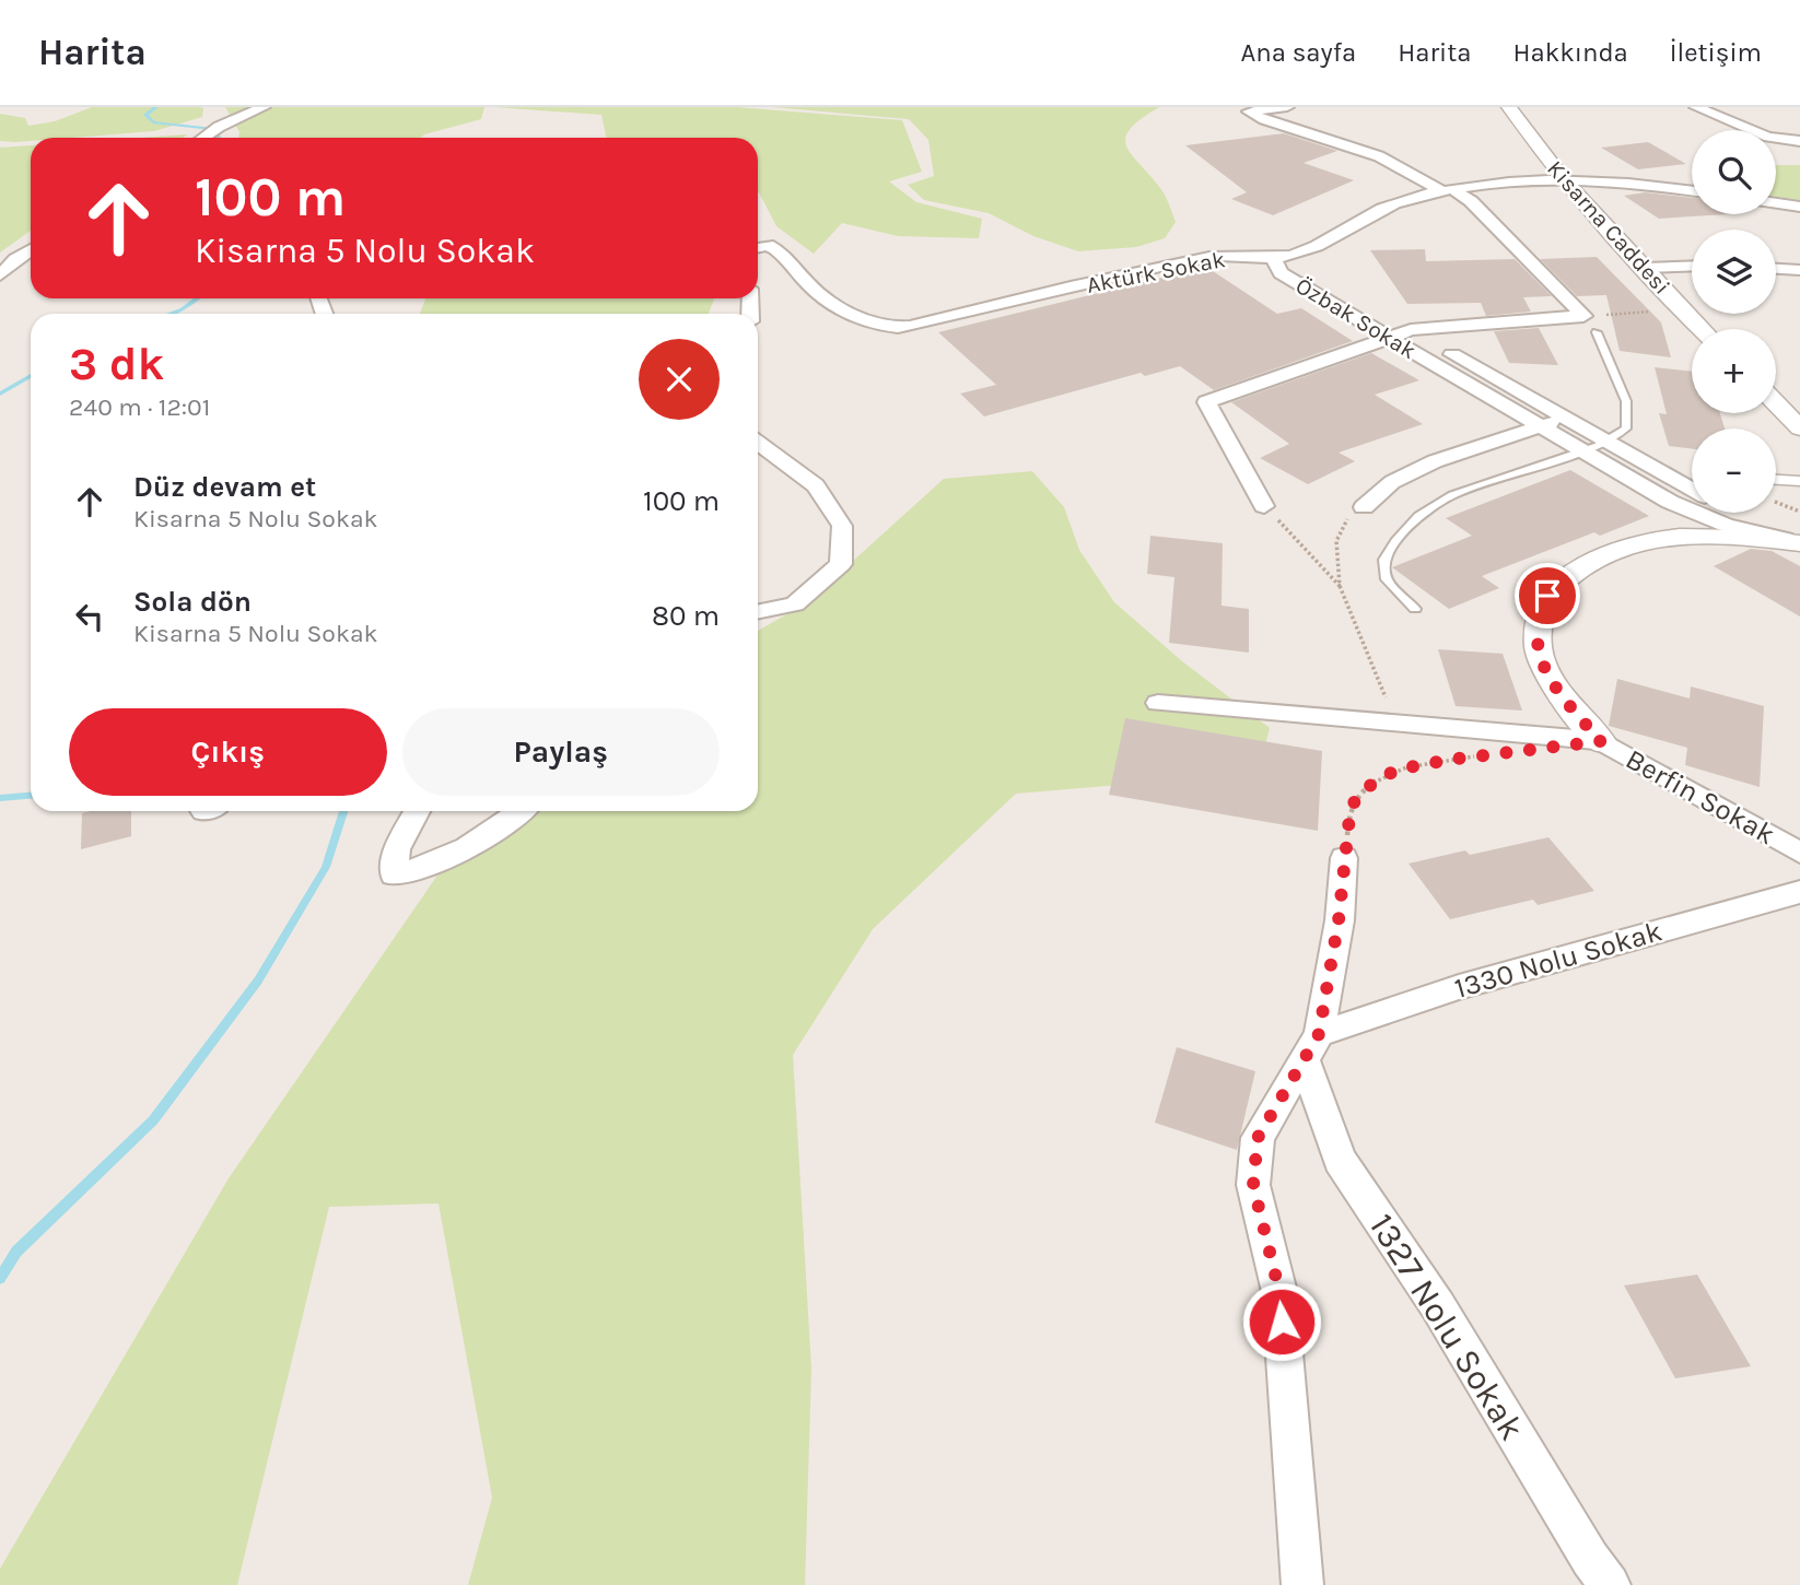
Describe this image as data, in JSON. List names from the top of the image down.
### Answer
{
  "streets": {
    "street": [
      "Kisarna Caddesi",
      "Aktürk Sokak",
      "Özbak Sokak",
      "Berfin Sokak",
      "1330 Nolu Sokak",
      "1327 Nolu Sokak"
    ]
  },
  "crossings": [
    ["Kisarna Caddesi", "Aktürk Sokak"],
    ["Aktürk Sokak", "Özbak Sokak"],
    ["1330 Nolu Sokak", "1327 Nolu Sokak"]
  ],
  "page": {
    "header": "Harita",
    "nav": [
      "Ana sayfa",
      "Harita",
      "Hakkında",
      "İletişim"
    ],
    "map_buttons": ["+", "−"],
    "turn": ["100 m", "Kisarna 5 Nolu Sokak"],
    "heading": ["3 dk", "240 m · 12:01"],
    "list": [
      {
        "name": "Düz devam et",
        "note": "Kisarna 5 Nolu Sokak",
        "value": "100 m"
      },
      {
        "name": "Sola dön",
        "note": "Kisarna 5 Nolu Sokak",
        "value": "80 m"
      }
    ],
    "buttons": ["Çıkış", "Paylaş"]
  }
}
